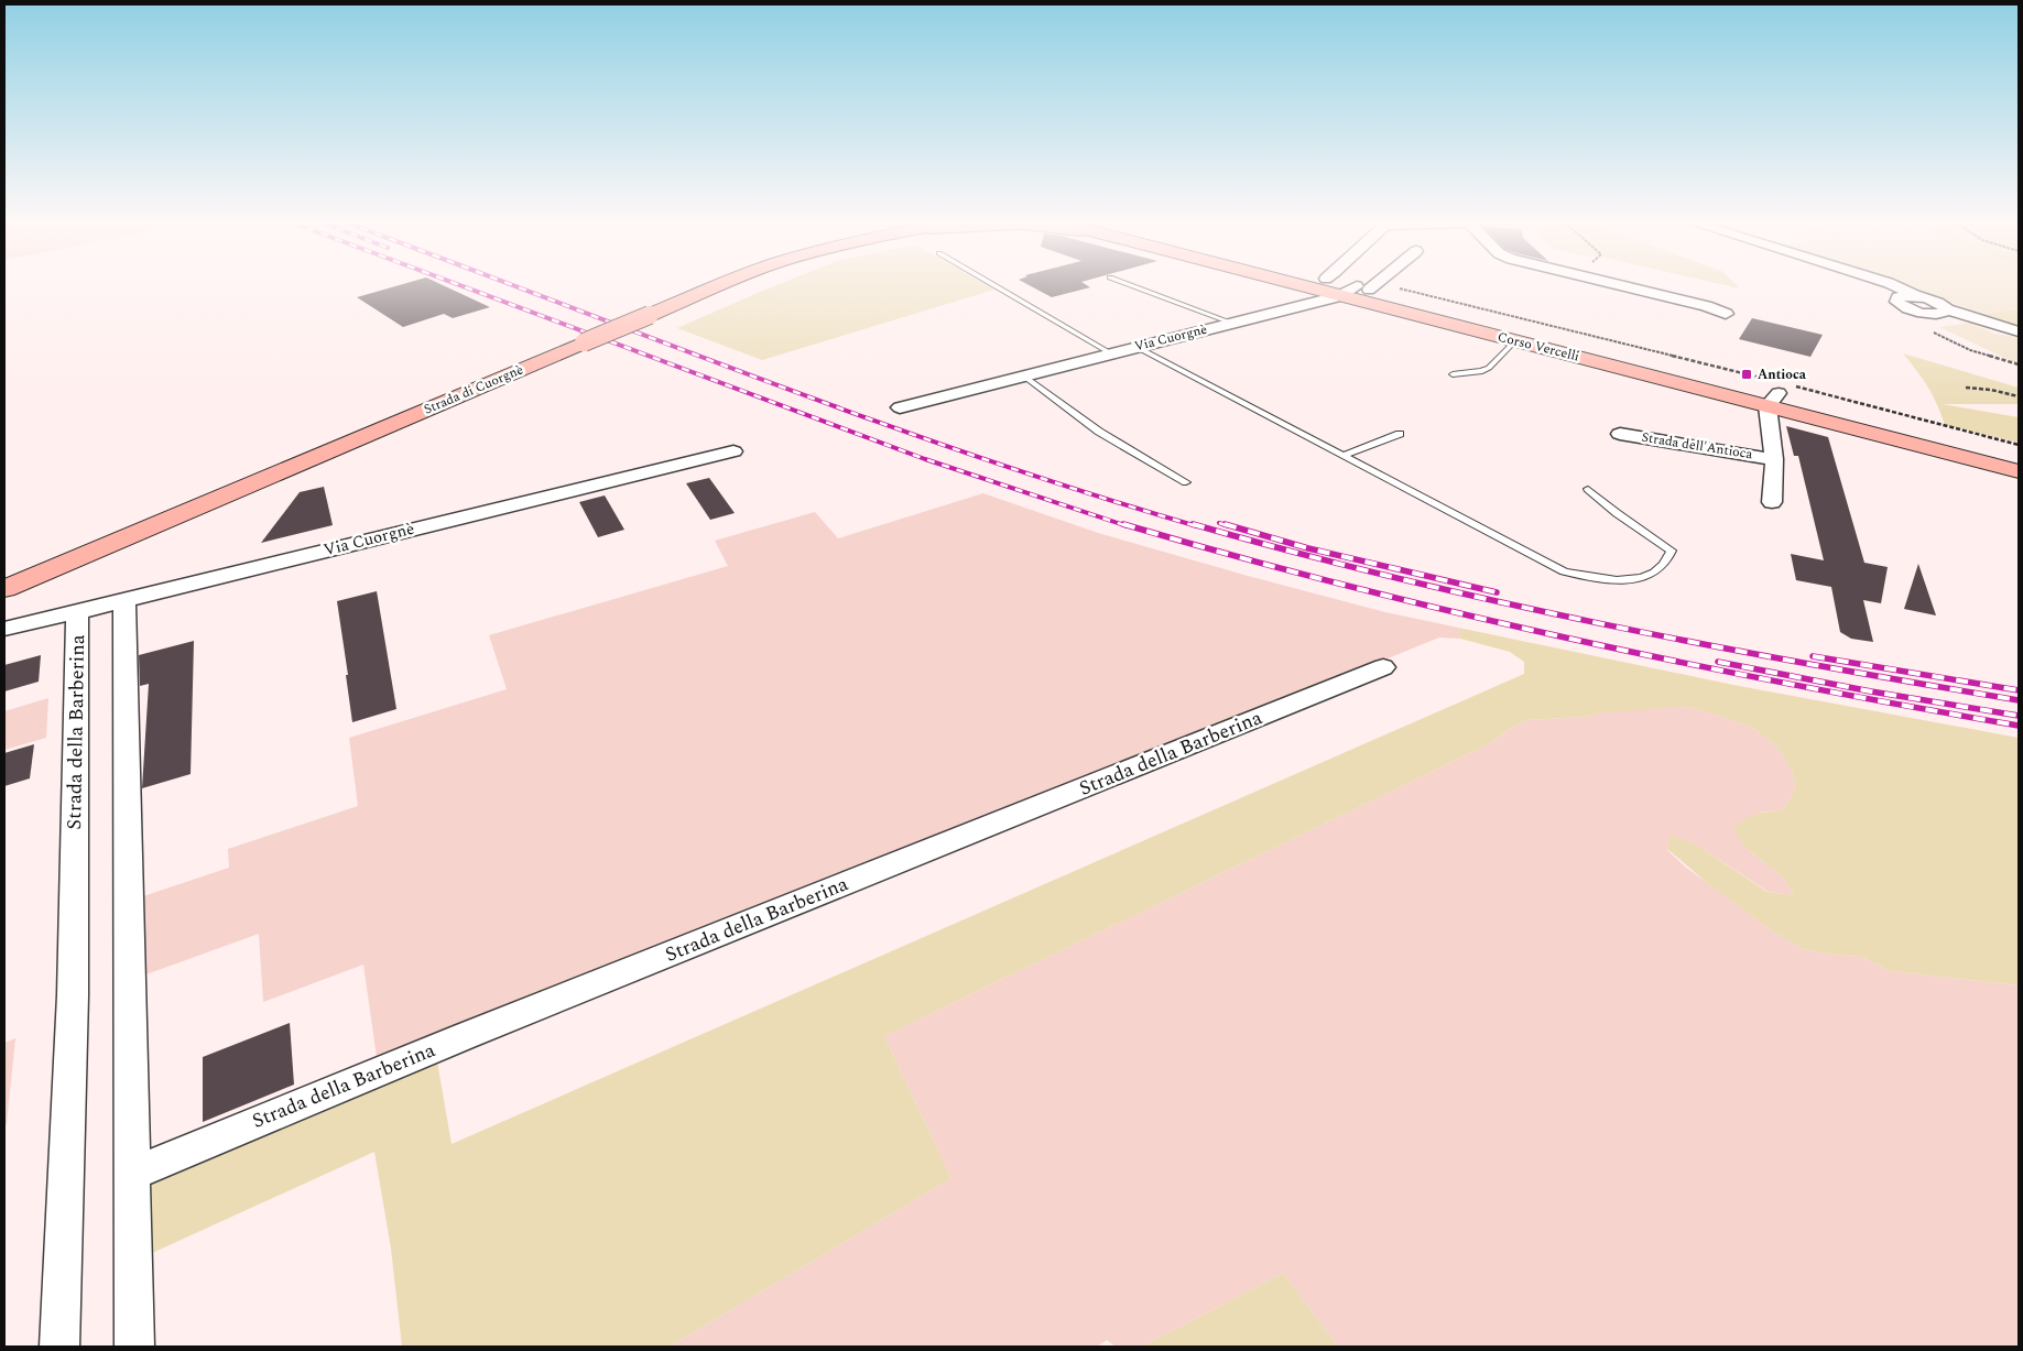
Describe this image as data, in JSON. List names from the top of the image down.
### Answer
{
  "streets": {
    "main road": ["Corso Vercelli", "Strada di Cuorgnè"],
    "street": ["Via Cuorgnè", "Strada dell'Antioca", "Strada della Barberina"]
  },
  "crossings": [
    ["Via Cuorgnè", "Corso Vercelli"],
    ["Via Cuorgnè", "Strada della Barberina"],
    ["Corso Vercelli", "Strada dell'Antioca"]
  ],
  "places": {
    "transit": ["Antioca"]
  }
}
